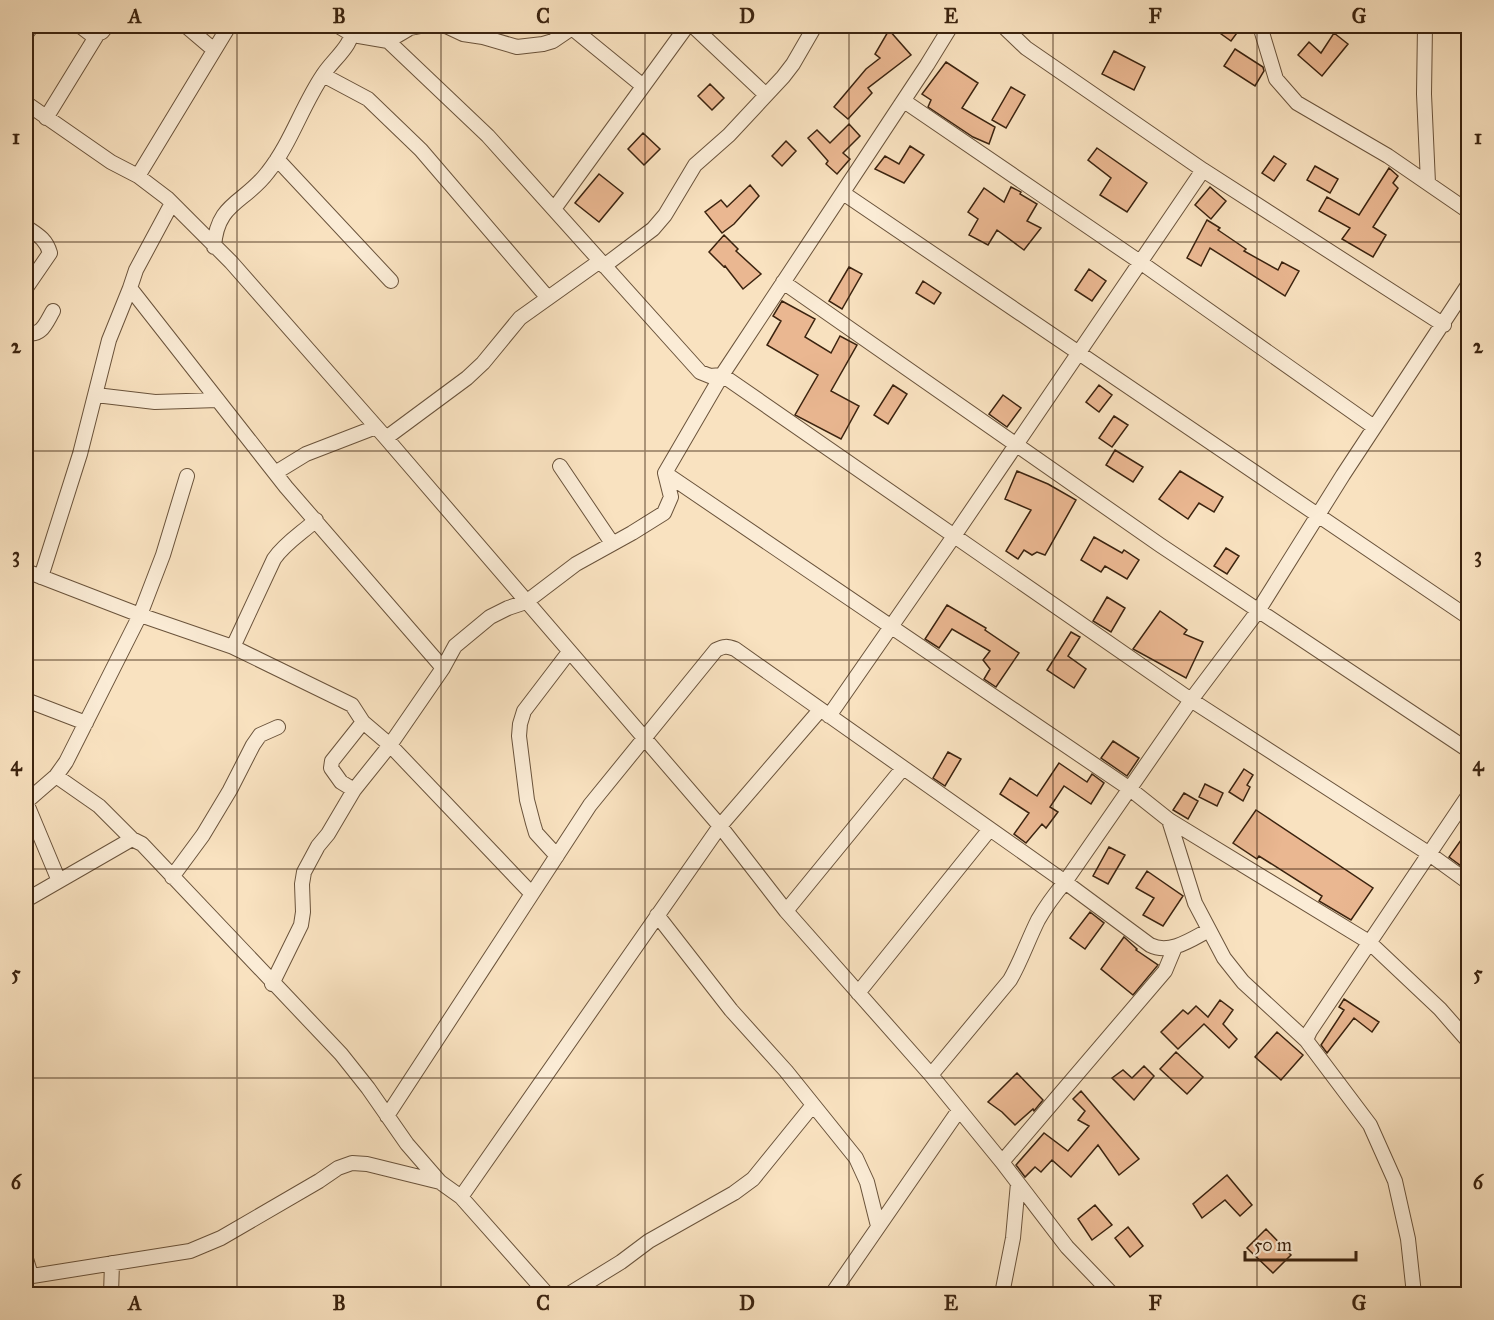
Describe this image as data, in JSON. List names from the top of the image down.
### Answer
{
  "scale_bar": "50 m",
  "grid": {
    "columns": [
      "A",
      "B",
      "C",
      "D",
      "E",
      "F",
      "G"
    ],
    "rows": [
      "1",
      "2",
      "3",
      "4",
      "5",
      "6"
    ]
  }
}
